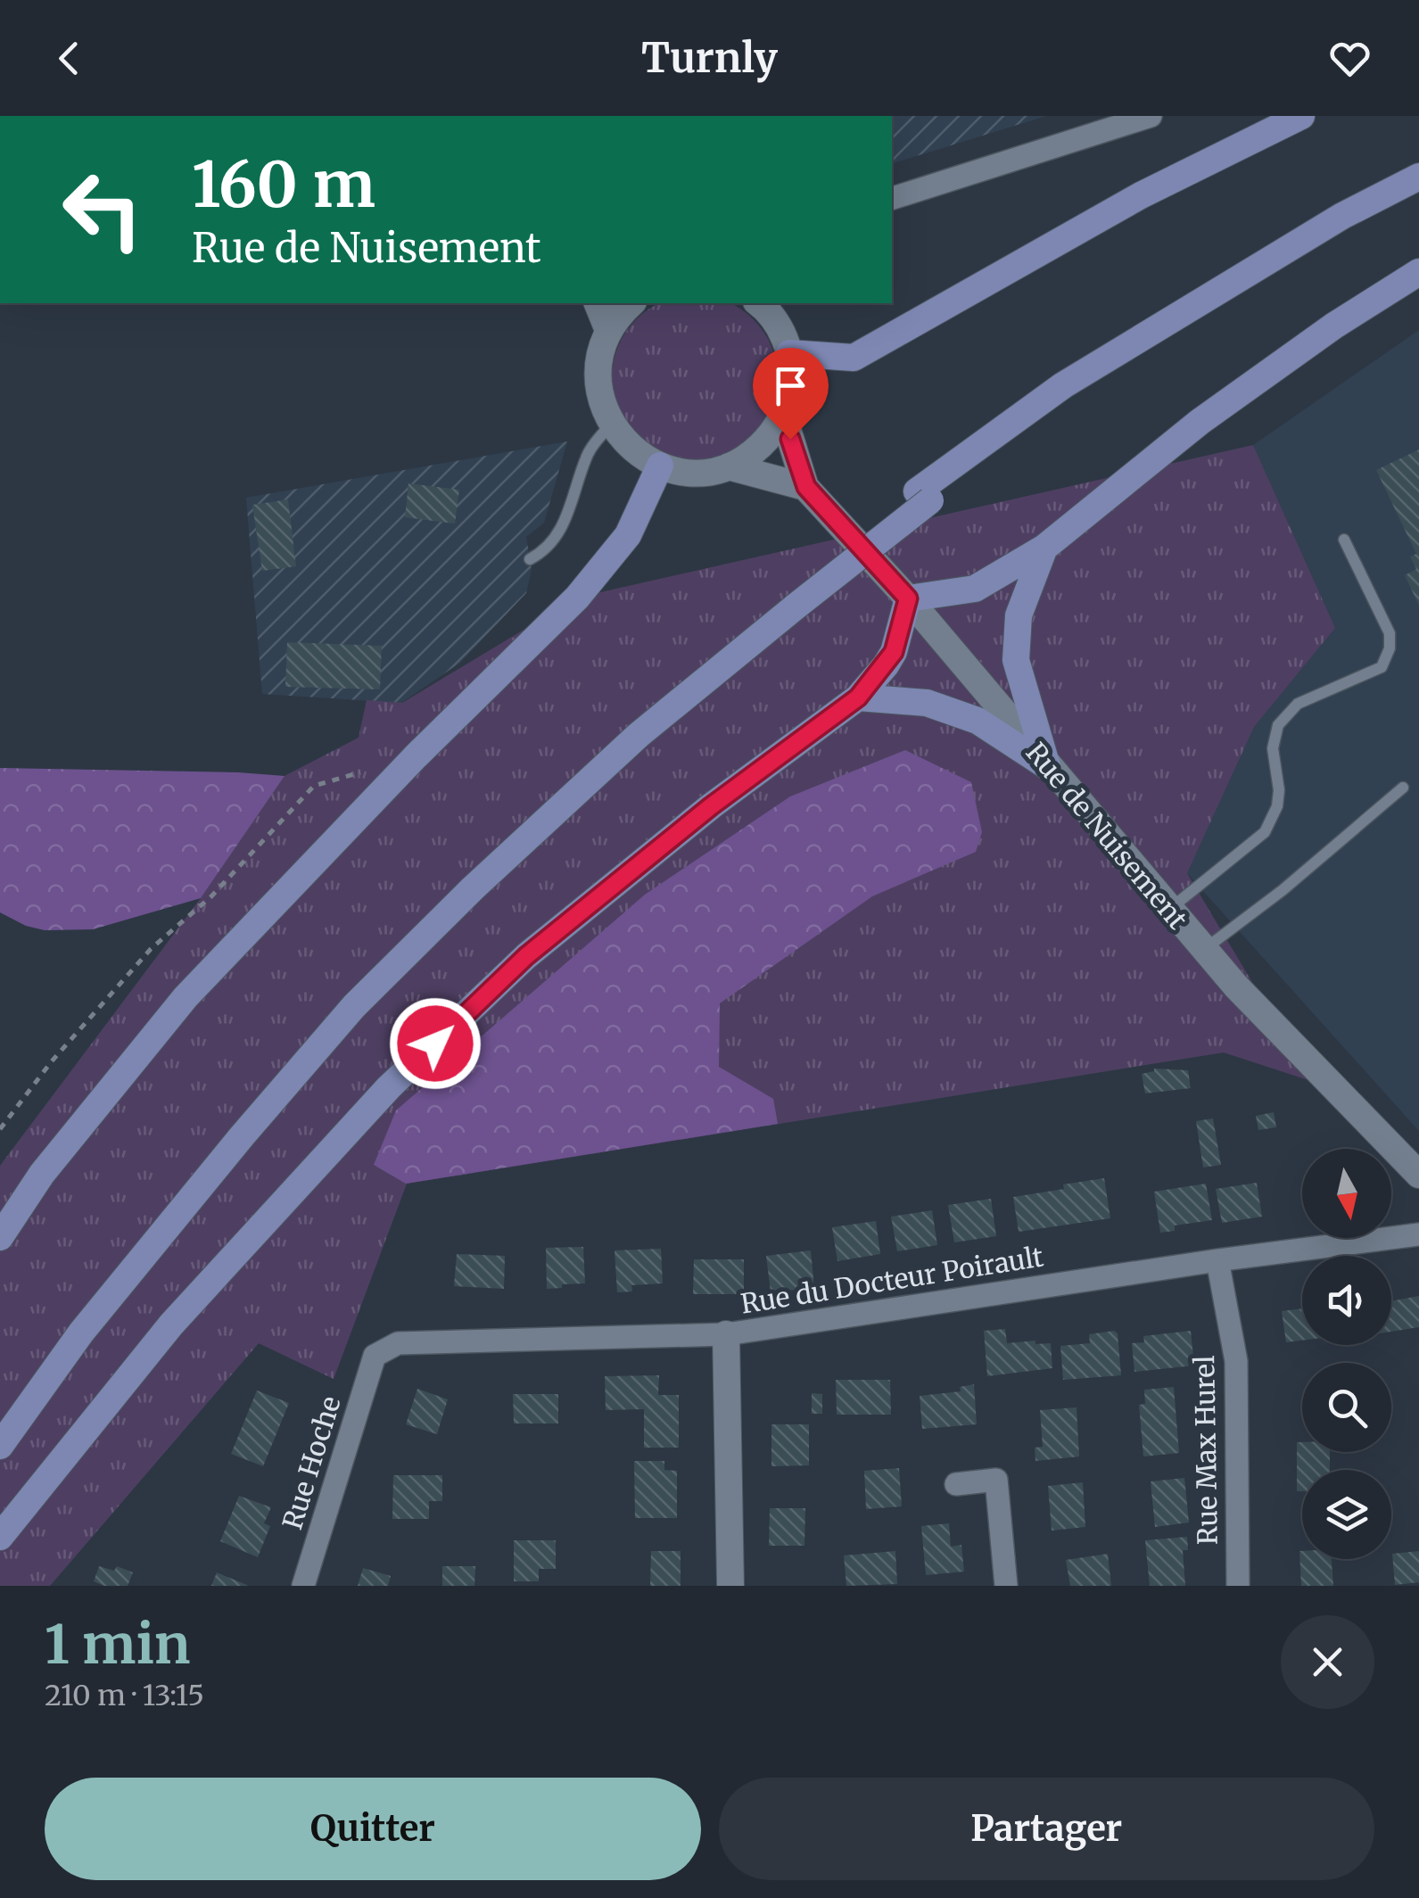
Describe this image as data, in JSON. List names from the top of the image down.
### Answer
{
  "streets": {
    "street": [
      "Rue de Nuisement",
      "Rue du Docteur Poirault",
      "Rue Max Hurel",
      "Rue Hoche"
    ]
  },
  "crossings": [
    ["Rue du Docteur Poirault", "Rue Max Hurel"],
    ["Rue du Docteur Poirault", "Rue Hoche"]
  ],
  "north": "bottom",
  "page": {
    "header": "Turnly",
    "turn": ["160 m", "Rue de Nuisement"],
    "heading": ["1 min", "210 m · 13:15"],
    "buttons": ["Quitter", "Partager"]
  }
}
